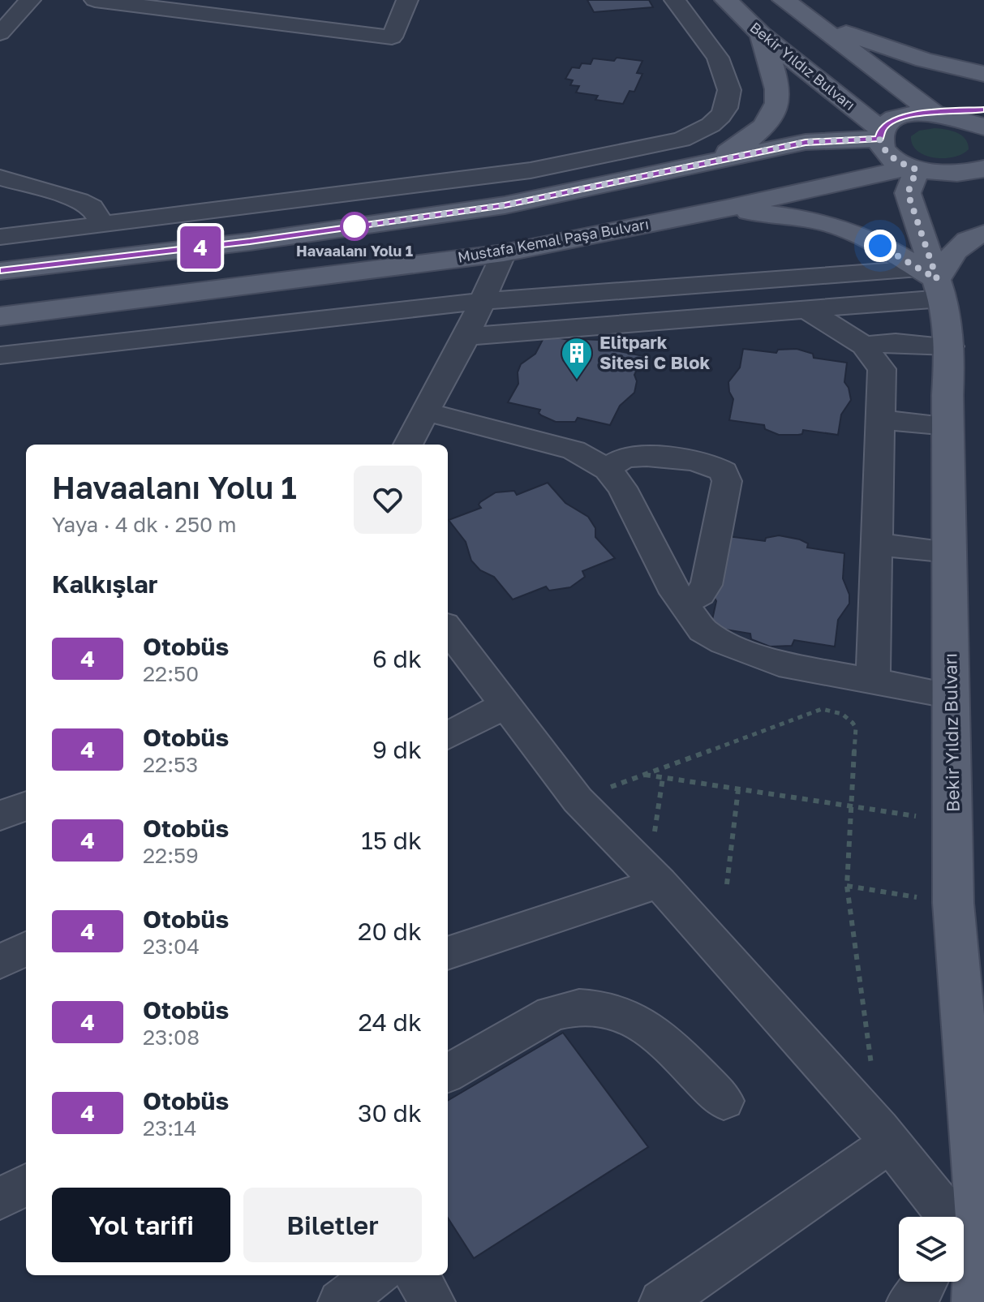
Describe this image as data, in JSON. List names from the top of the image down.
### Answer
{
  "streets": {
    "main road": ["Bekir Yıldız Bulvarı", "Mustafa Kemal Paşa Bulvarı"]
  },
  "crossings": [
    ["Bekir Yıldız Bulvarı", "Mustafa Kemal Paşa Bulvarı"]
  ],
  "places": {
    "other": ["Havaalanı Yolu 1"],
    "building": ["Elitpark Sitesi C Blok"]
  },
  "lines": ["bus line 4"],
  "page": {
    "on_map": "4",
    "heading": [
      ["Havaalanı Yolu 1", "Yaya · 4 dk · 250 m"],
      "Kalkışlar"
    ],
    "list": [
      {
        "mark": "4",
        "name": "Otobüs",
        "note": "22:50",
        "value": "6 dk"
      },
      {
        "mark": "4",
        "name": "Otobüs",
        "note": "22:53",
        "value": "9 dk"
      },
      {
        "mark": "4",
        "name": "Otobüs",
        "note": "22:59",
        "value": "15 dk"
      },
      {
        "mark": "4",
        "name": "Otobüs",
        "note": "23:04",
        "value": "20 dk"
      },
      {
        "mark": "4",
        "name": "Otobüs",
        "note": "23:08",
        "value": "24 dk"
      },
      {
        "mark": "4",
        "name": "Otobüs",
        "note": "23:14",
        "value": "30 dk"
      }
    ],
    "buttons": ["Yol tarifi", "Biletler"]
  }
}
